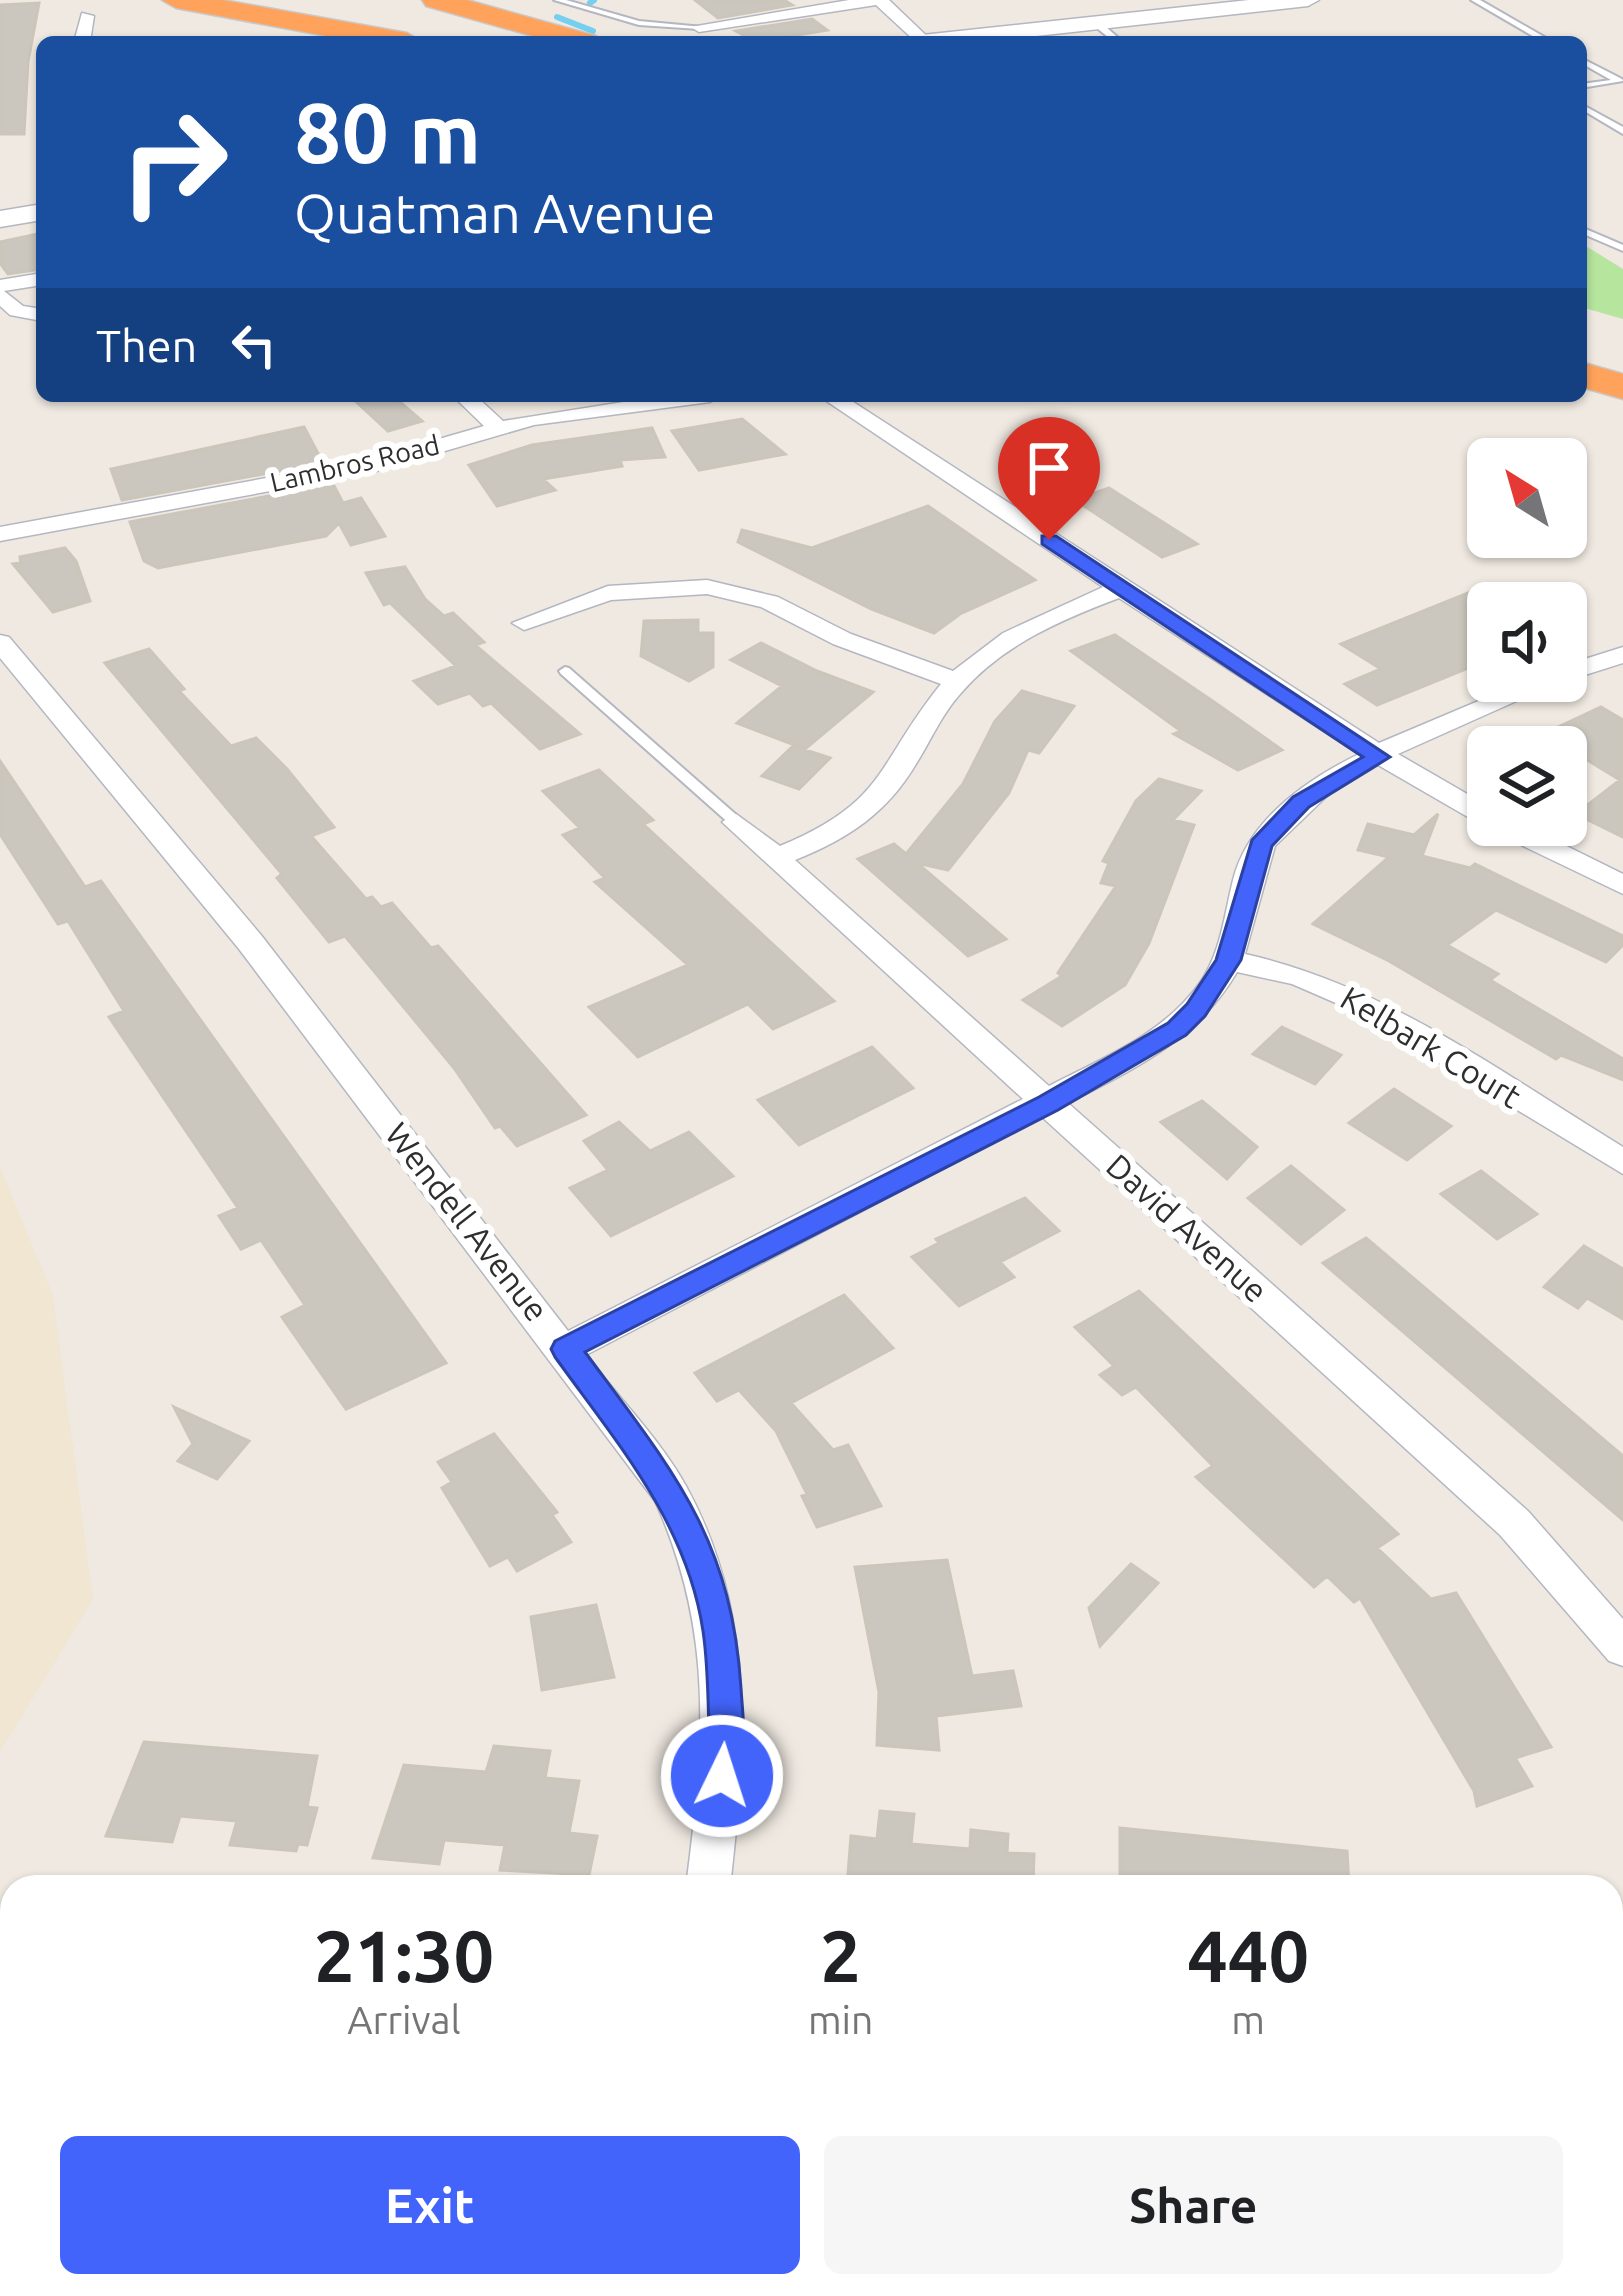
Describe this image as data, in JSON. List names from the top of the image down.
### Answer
{
  "streets": {
    "street": [
      "Lambros Road",
      "Kelbark Court",
      "Wendell Avenue",
      "David Avenue"
    ]
  },
  "north": "top left",
  "page": {
    "turn": ["80 m", "Quatman Avenue"],
    "then": "Then",
    "eta": [
      "21:30",
      "Arrival",
      "2",
      "min",
      "440",
      "m"
    ],
    "buttons": ["Exit", "Share"]
  }
}
